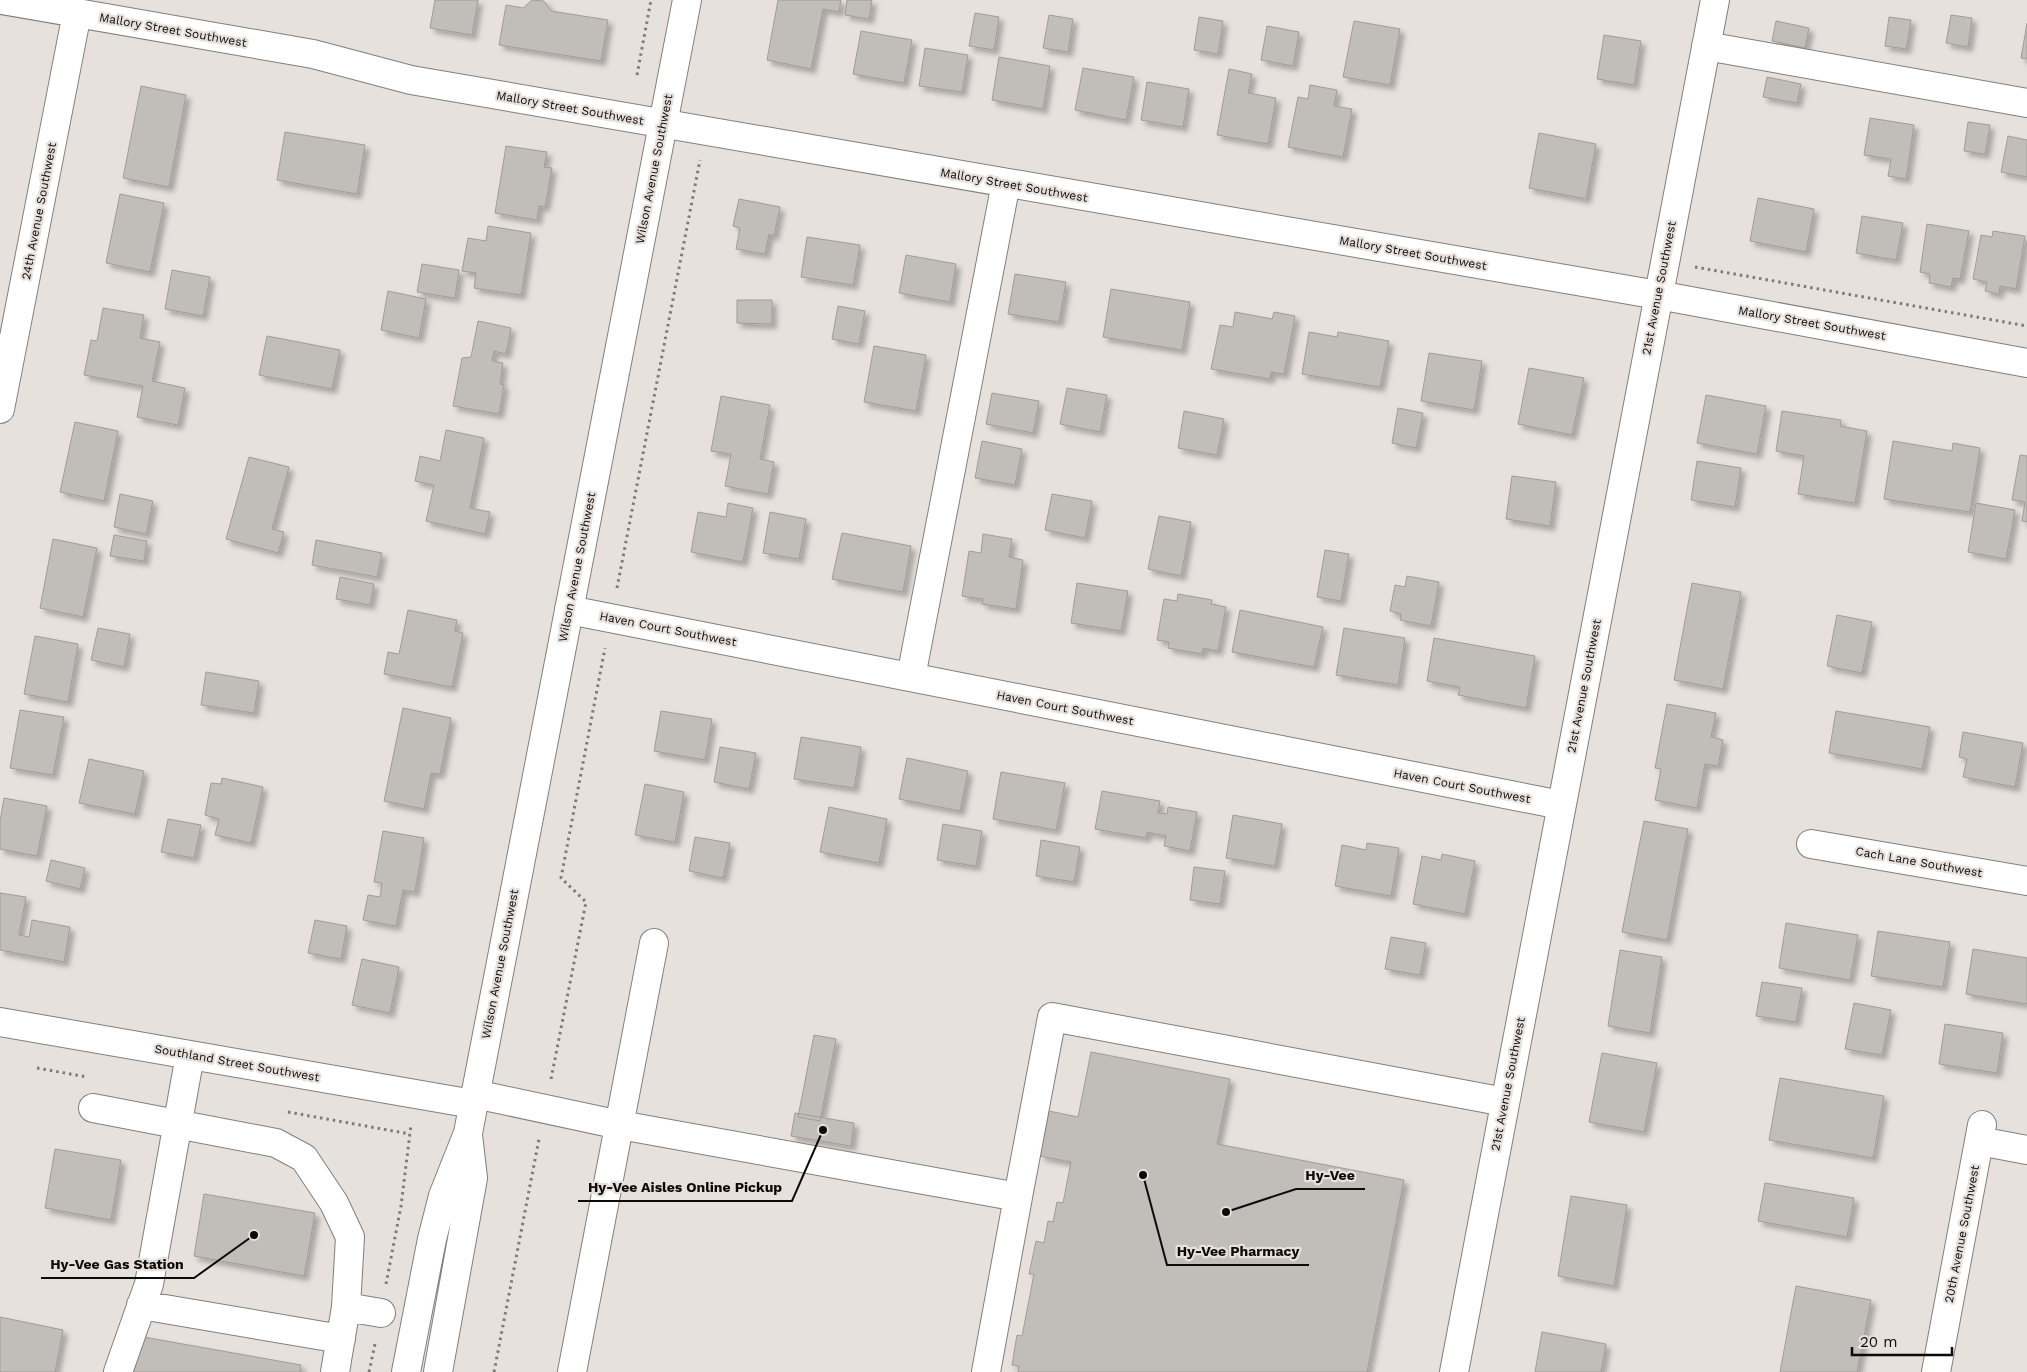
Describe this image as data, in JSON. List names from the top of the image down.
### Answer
{
  "streets": {
    "street": [
      "Mallory Street Southwest",
      "Wilson Avenue Southwest",
      "24th Avenue Southwest",
      "21st Avenue Southwest",
      "Haven Court Southwest",
      "Cach Lane Southwest",
      "Southland Street Southwest",
      "20th Avenue Southwest"
    ]
  },
  "crossings": [
    ["Mallory Street Southwest", "Wilson Avenue Southwest"],
    ["Mallory Street Southwest", "24th Avenue Southwest"],
    ["Mallory Street Southwest", "21st Avenue Southwest"],
    ["Wilson Avenue Southwest", "Haven Court Southwest"],
    ["Wilson Avenue Southwest", "Southland Street Southwest"],
    ["21st Avenue Southwest", "Haven Court Southwest"]
  ],
  "places": [
    "Hy-Vee Aisles Online Pickup",
    "Hy-Vee Pharmacy",
    "Hy-Vee",
    "Hy-Vee Gas Station"
  ],
  "scale_bar": "20 m"
}
